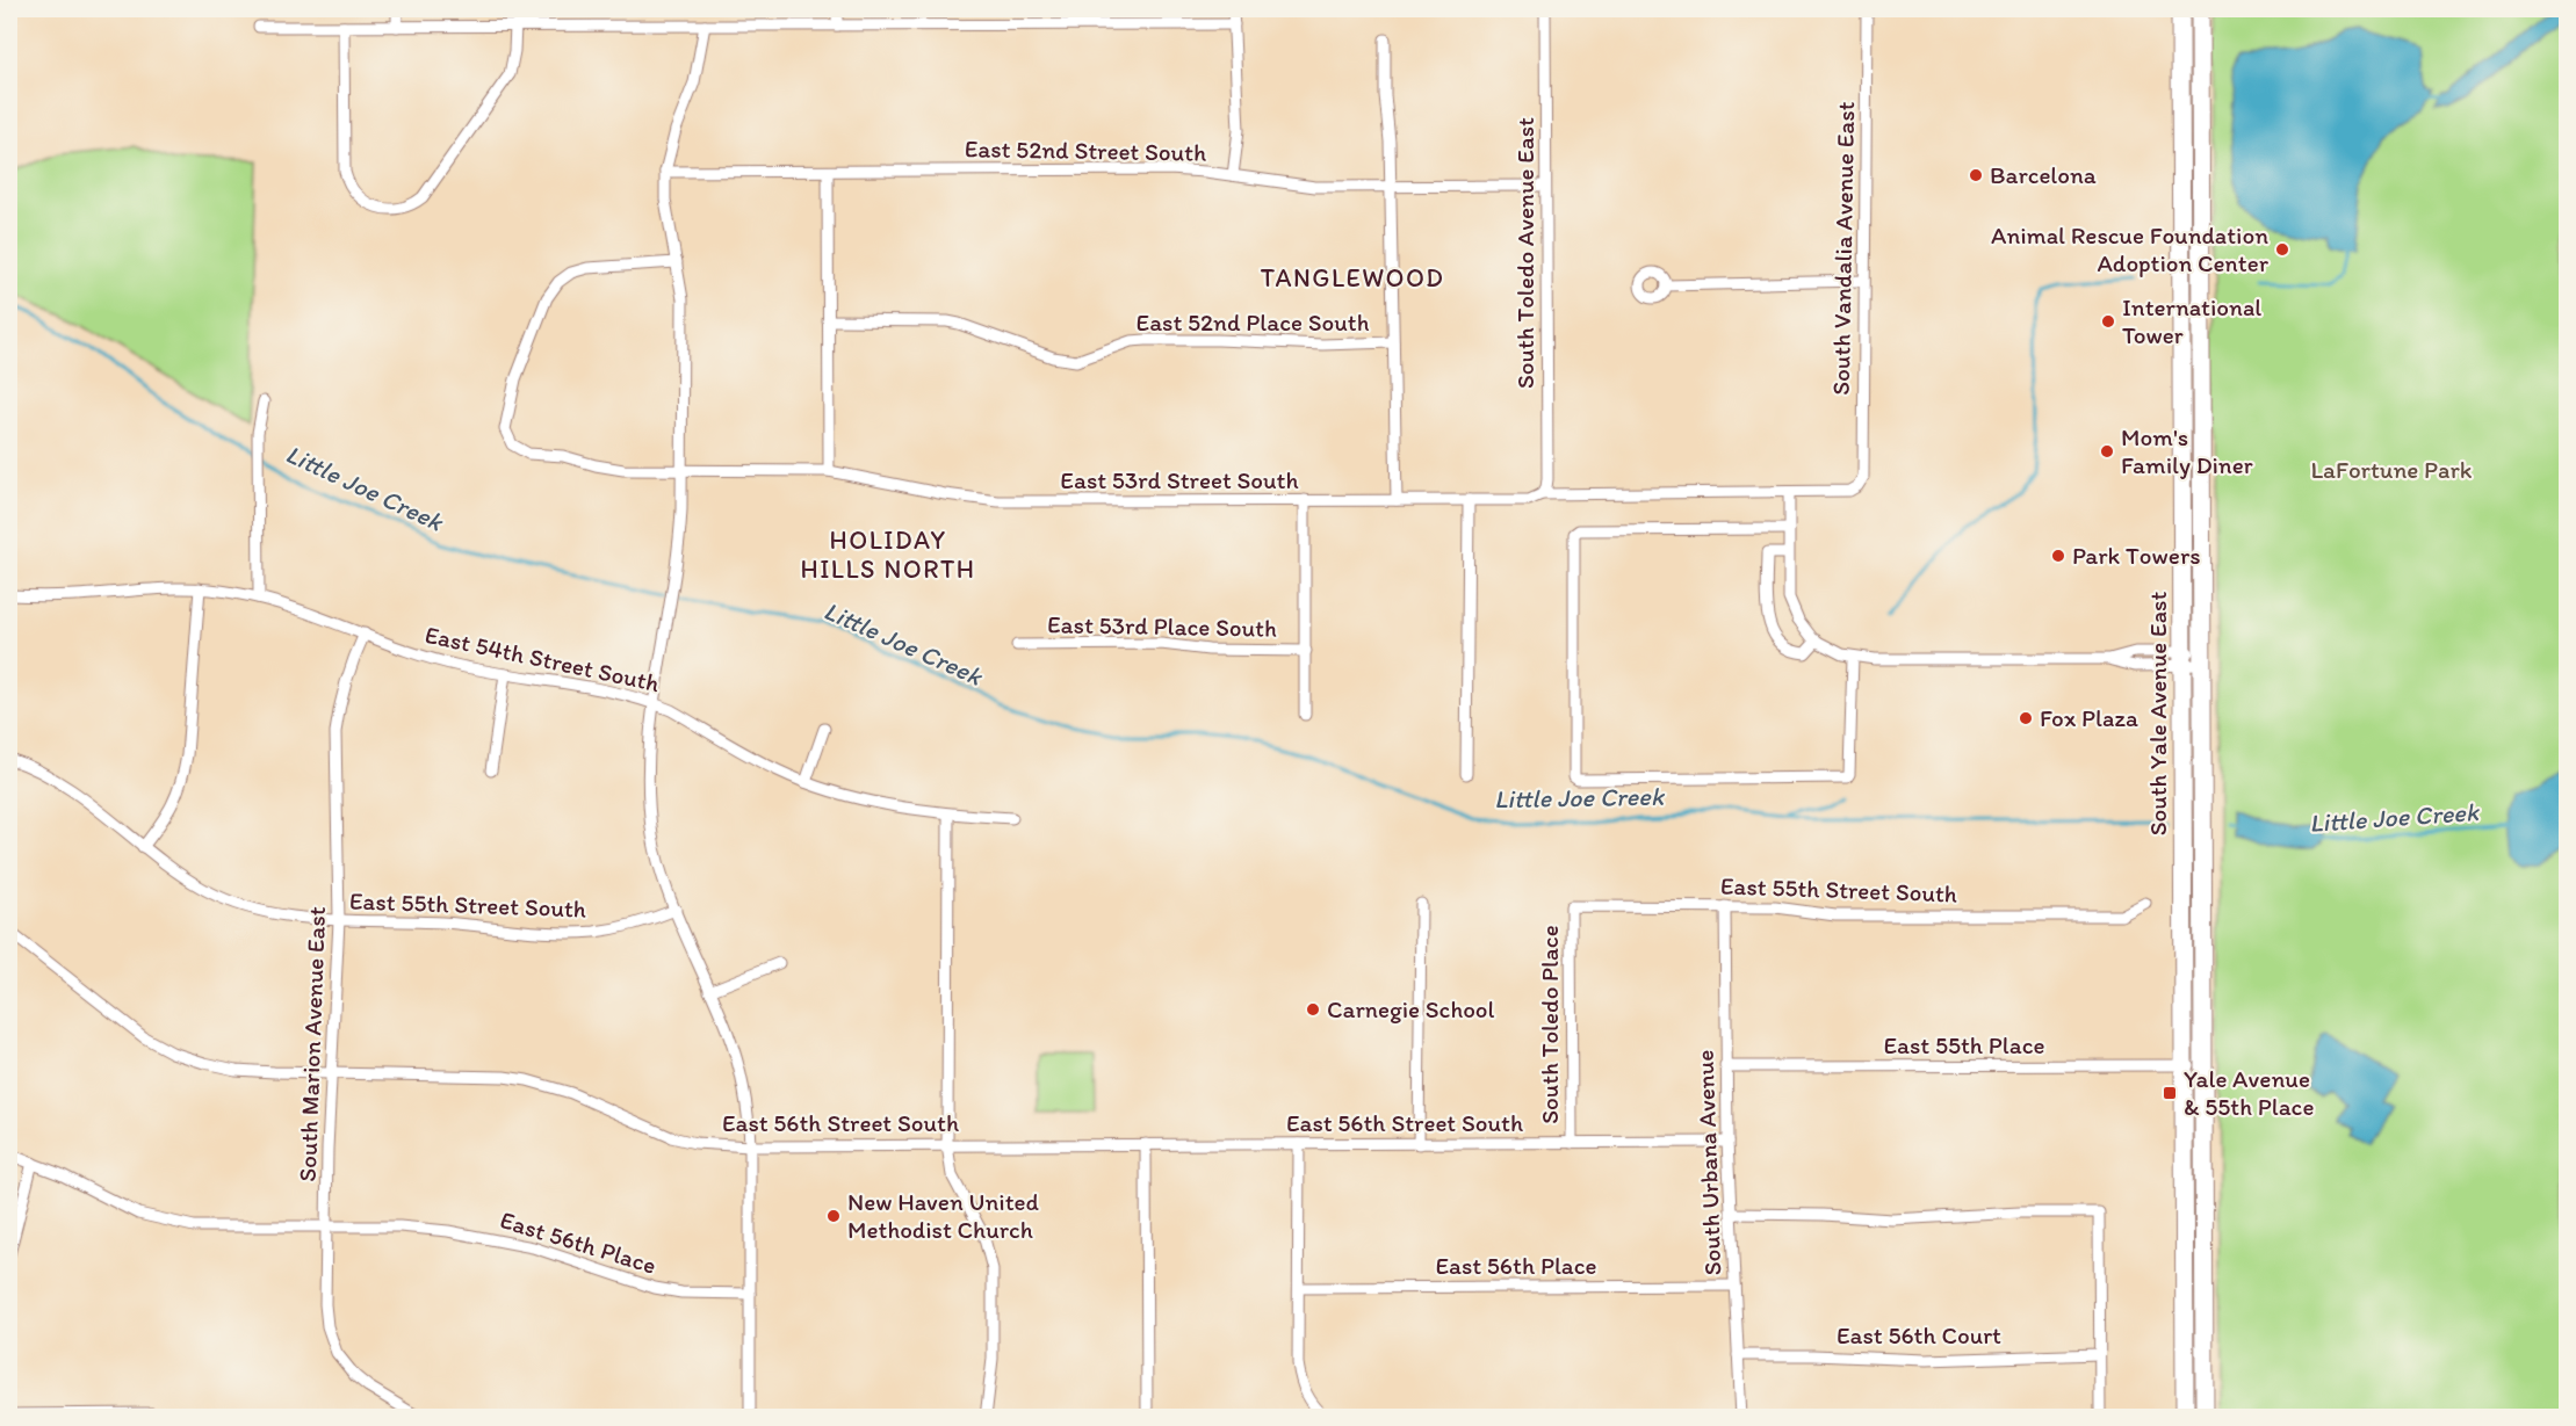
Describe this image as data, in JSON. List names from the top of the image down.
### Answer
{
  "streets": {
    "main road": ["South Yale Avenue East"],
    "street": [
      "East 52nd Street South",
      "South Vandalia Avenue East",
      "South Toledo Avenue East",
      "East 52nd Place South",
      "East 53rd Street South",
      "East 53rd Place South",
      "East 54th Street South",
      "East 55th Street South",
      "South Toledo Place",
      "South Marion Avenue East",
      "East 55th Place",
      "East 56th Street South",
      "South Urbana Avenue",
      "East 56th Place",
      "East 56th Court"
    ]
  },
  "crossings": [
    ["East 52nd Street South", "South Toledo Avenue East"],
    ["South Vandalia Avenue East", "East 53rd Street South"],
    ["South Toledo Avenue East", "East 53rd Street South"],
    ["East 54th Street South", "South Marion Avenue East"],
    ["South Yale Avenue East", "East 55th Place"],
    ["East 55th Street South", "South Toledo Place"],
    ["East 55th Street South", "South Marion Avenue East"],
    ["East 55th Street South", "South Urbana Avenue"],
    ["South Toledo Place", "East 56th Street South"],
    ["South Marion Avenue East", "East 56th Street South"],
    ["South Marion Avenue East", "East 56th Place"],
    ["East 55th Place", "South Urbana Avenue"],
    ["East 56th Street South", "South Urbana Avenue"],
    ["South Urbana Avenue", "East 56th Place"],
    ["South Urbana Avenue", "East 56th Court"]
  ],
  "districts": ["TANGLEWOOD", "HOLIDAY HILLS NORTH"],
  "water": ["Little Joe Creek"],
  "parks": ["LaFortune Park"],
  "places": {
    "other": [
      "Barcelona",
      "Animal Rescue Foundation Adoption Center",
      "International Tower",
      "Mom's Family Diner",
      "Park Towers",
      "Fox Plaza",
      "Carnegie School",
      "New Haven United Methodist Church"
    ],
    "transit": ["Yale Avenue & 55th Place"]
  }
}
